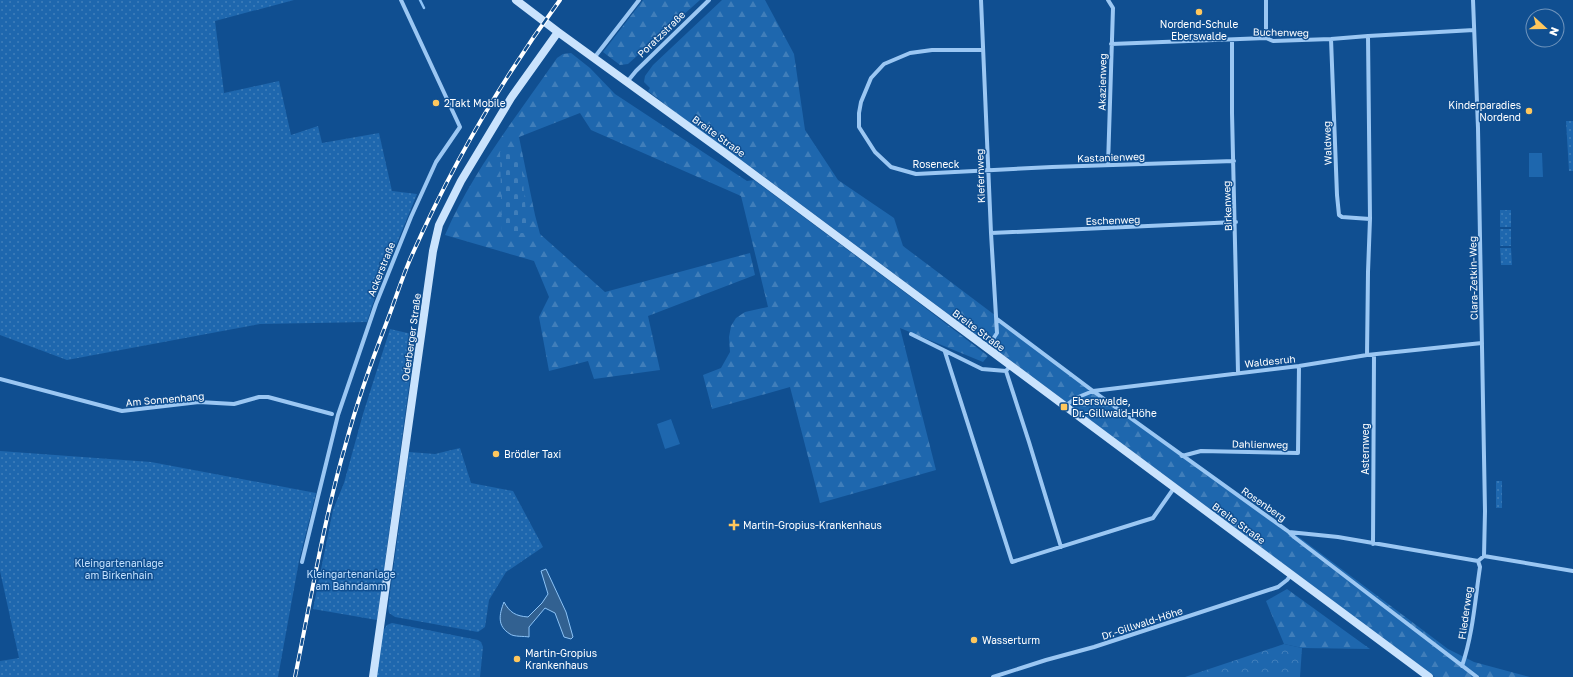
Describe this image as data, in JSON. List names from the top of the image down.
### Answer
{
  "streets": {
    "main road": ["Breite Straße", "Oderberger Straße"],
    "street": [
      "Buchenweg",
      "Poratzstraße",
      "Akazienweg",
      "Waldweg",
      "Kastanienweg",
      "Roseneck",
      "Kiefernweg",
      "Birkenweg",
      "Eschenweg",
      "Ackerstraße",
      "Clara-Zetkin-Weg",
      "Waldesruh",
      "Am Sonnenhang",
      "Dahlienweg",
      "Asternweg",
      "Rosenberg",
      "Fliederweg",
      "Dr.-Gillwald-Höhe"
    ]
  },
  "crossings": [
    ["Buchenweg", "Akazienweg"],
    ["Buchenweg", "Waldweg"],
    ["Buchenweg", "Birkenweg"],
    ["Buchenweg", "Clara-Zetkin-Weg"],
    ["Poratzstraße", "Breite Straße"],
    ["Akazienweg", "Kastanienweg"],
    ["Breite Straße", "Kiefernweg"],
    ["Breite Straße", "Oderberger Straße"],
    ["Breite Straße", "Waldesruh"],
    ["Breite Straße", "Dr.-Gillwald-Höhe"],
    ["Kastanienweg", "Roseneck"],
    ["Kastanienweg", "Kiefernweg"],
    ["Kastanienweg", "Birkenweg"],
    ["Roseneck", "Kiefernweg"],
    ["Kiefernweg", "Eschenweg"],
    ["Kiefernweg", "Rosenberg"],
    ["Birkenweg", "Eschenweg"],
    ["Birkenweg", "Waldesruh"],
    ["Clara-Zetkin-Weg", "Waldesruh"],
    ["Waldesruh", "Dahlienweg"],
    ["Waldesruh", "Asternweg"],
    ["Waldesruh", "Rosenberg"],
    ["Dahlienweg", "Rosenberg"],
    ["Asternweg", "Rosenberg"],
    ["Rosenberg", "Fliederweg"]
  ],
  "parks": ["Kleingartenanlage am Birkenhain", "Kleingartenanlage am Bahndamm"],
  "places": {
    "other": [
      "Nordend-Schule Eberswalde",
      "2Takt Mobile",
      "Kinderparadies Nordend",
      "Brödler Taxi",
      "Wasserturm",
      "Martin-Gropius Krankenhaus"
    ],
    "transit": ["Eberswalde, Dr.-Gillwald-Höhe"],
    "health": ["Martin-Gropius-Krankenhaus"]
  },
  "north": "right"
}
